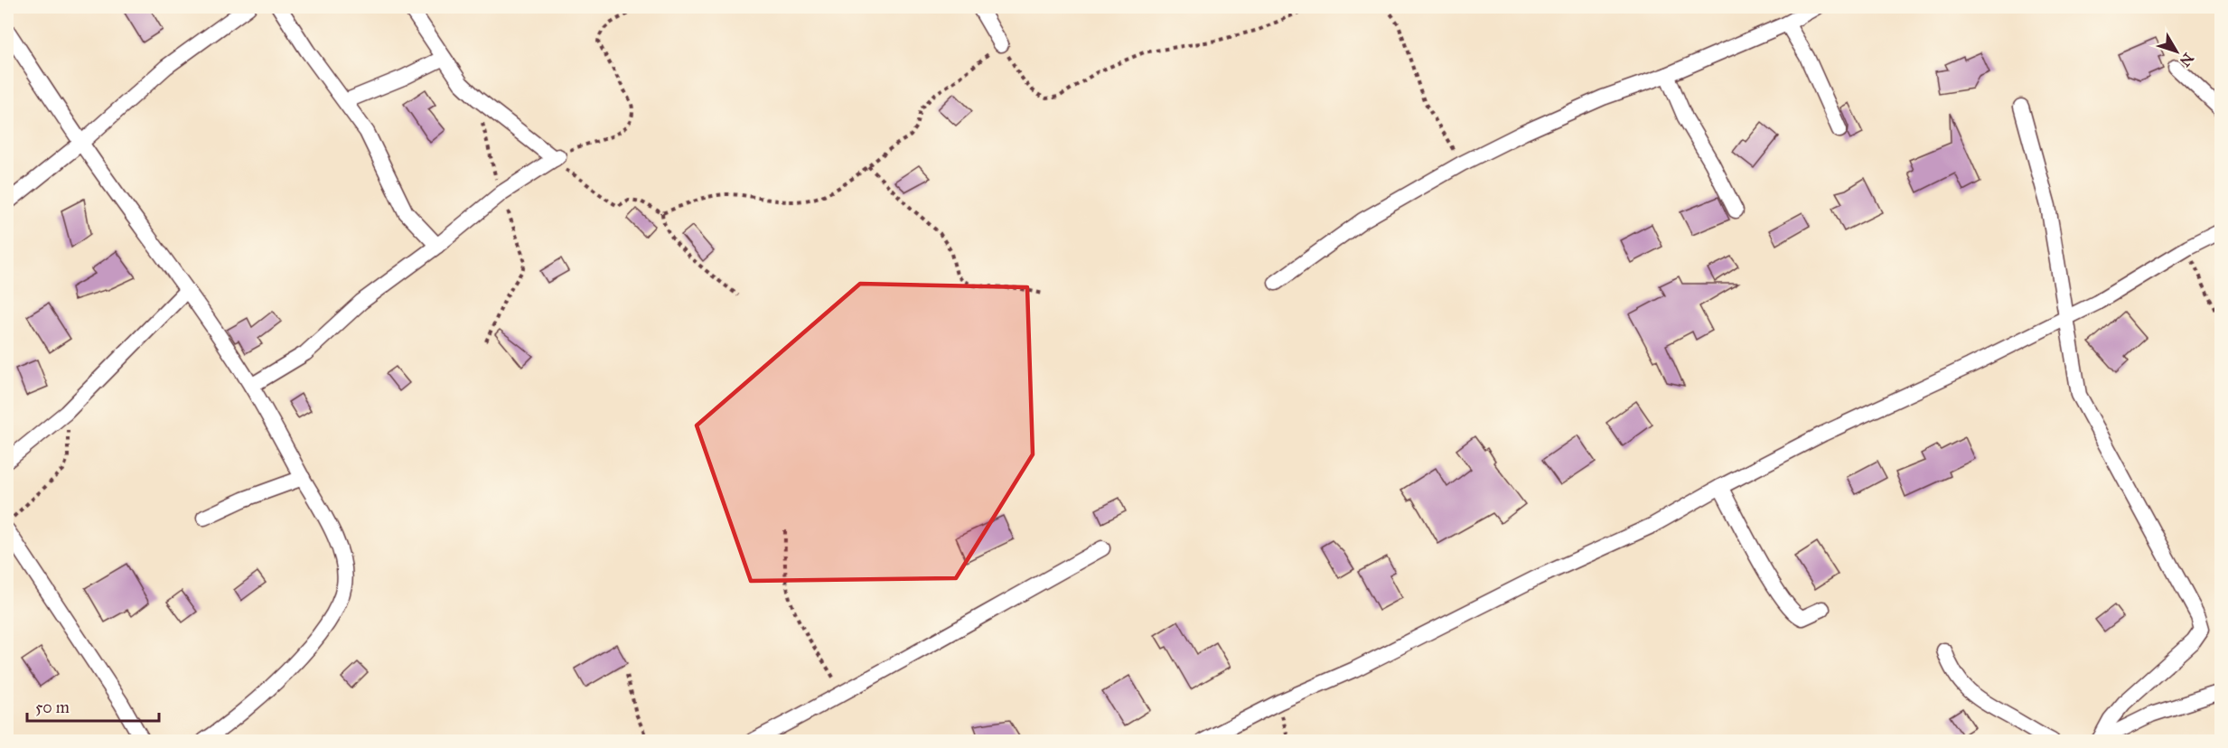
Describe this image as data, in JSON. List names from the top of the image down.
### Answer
{
  "scale_bar": "50 m",
  "north": "bottom right"
}
